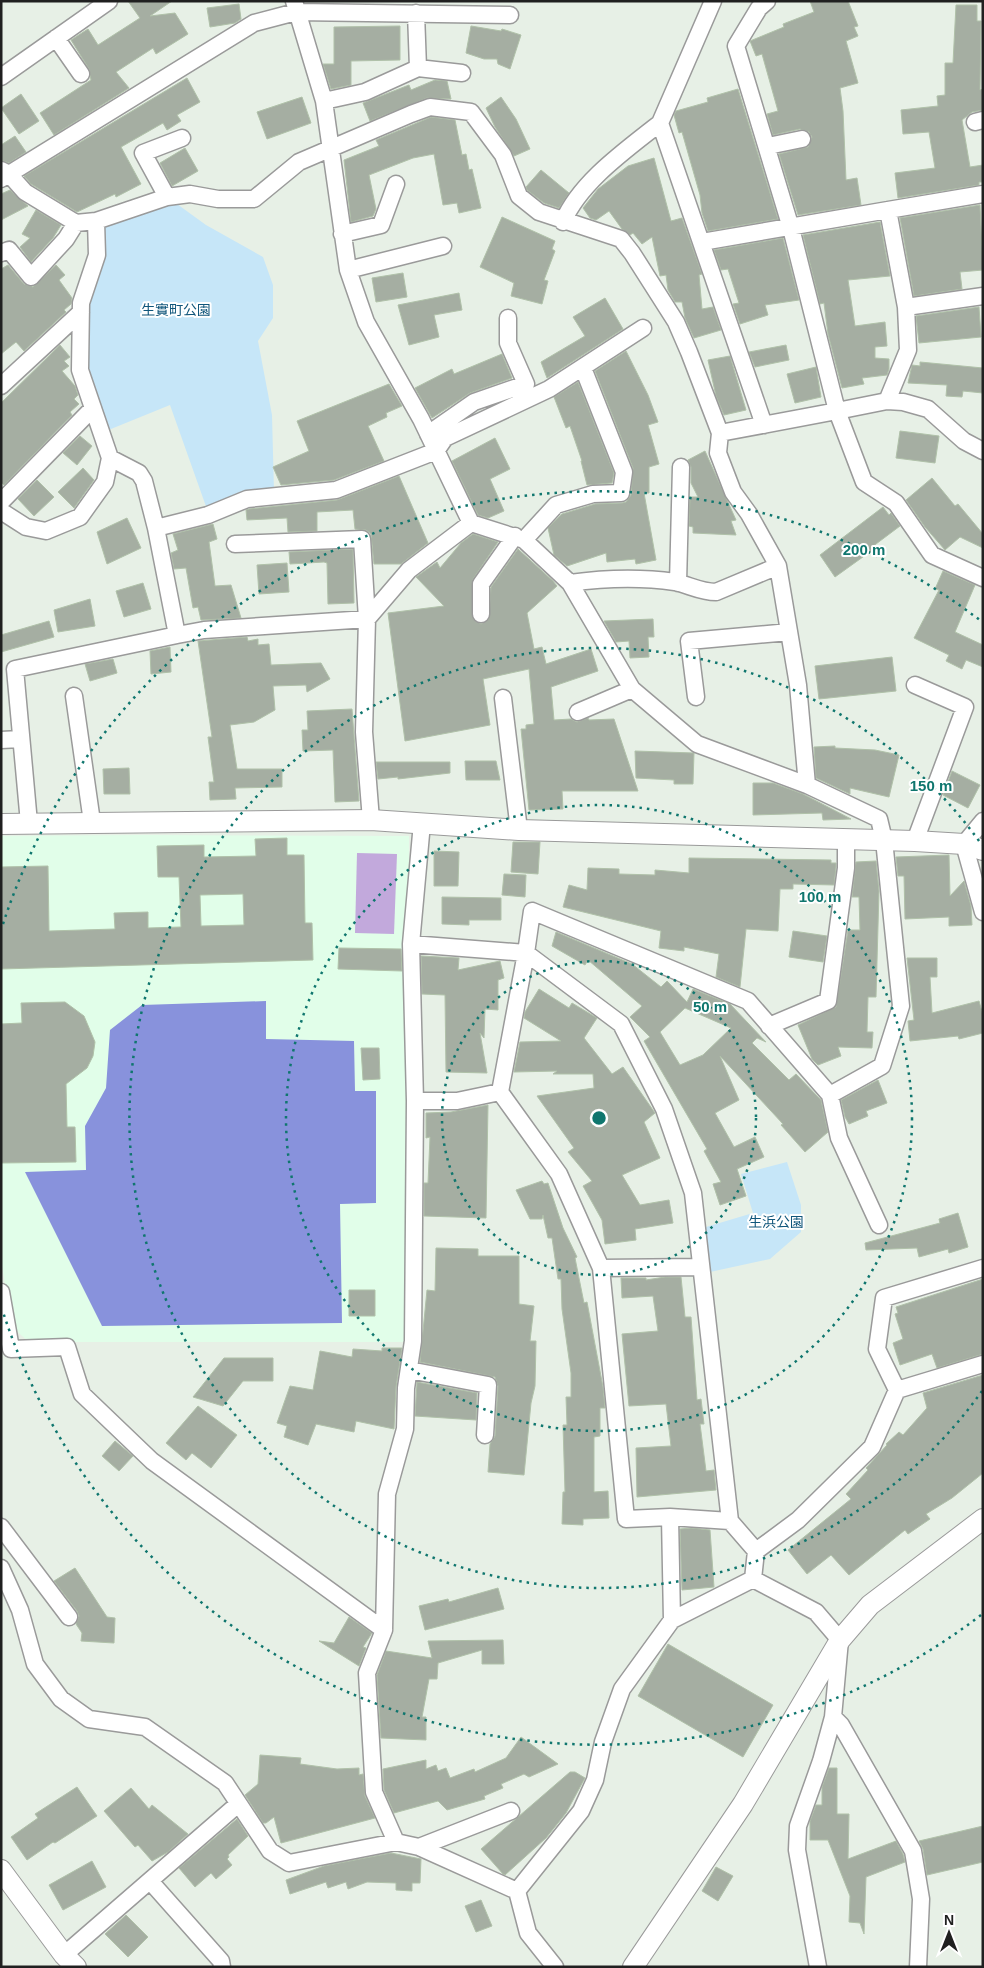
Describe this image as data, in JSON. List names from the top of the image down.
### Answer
{
  "parks": ["生實町公園", "生浜公園"],
  "north": "top",
  "rings": [
    "200 m",
    "150 m",
    "100 m",
    "50 m"
  ]
}
